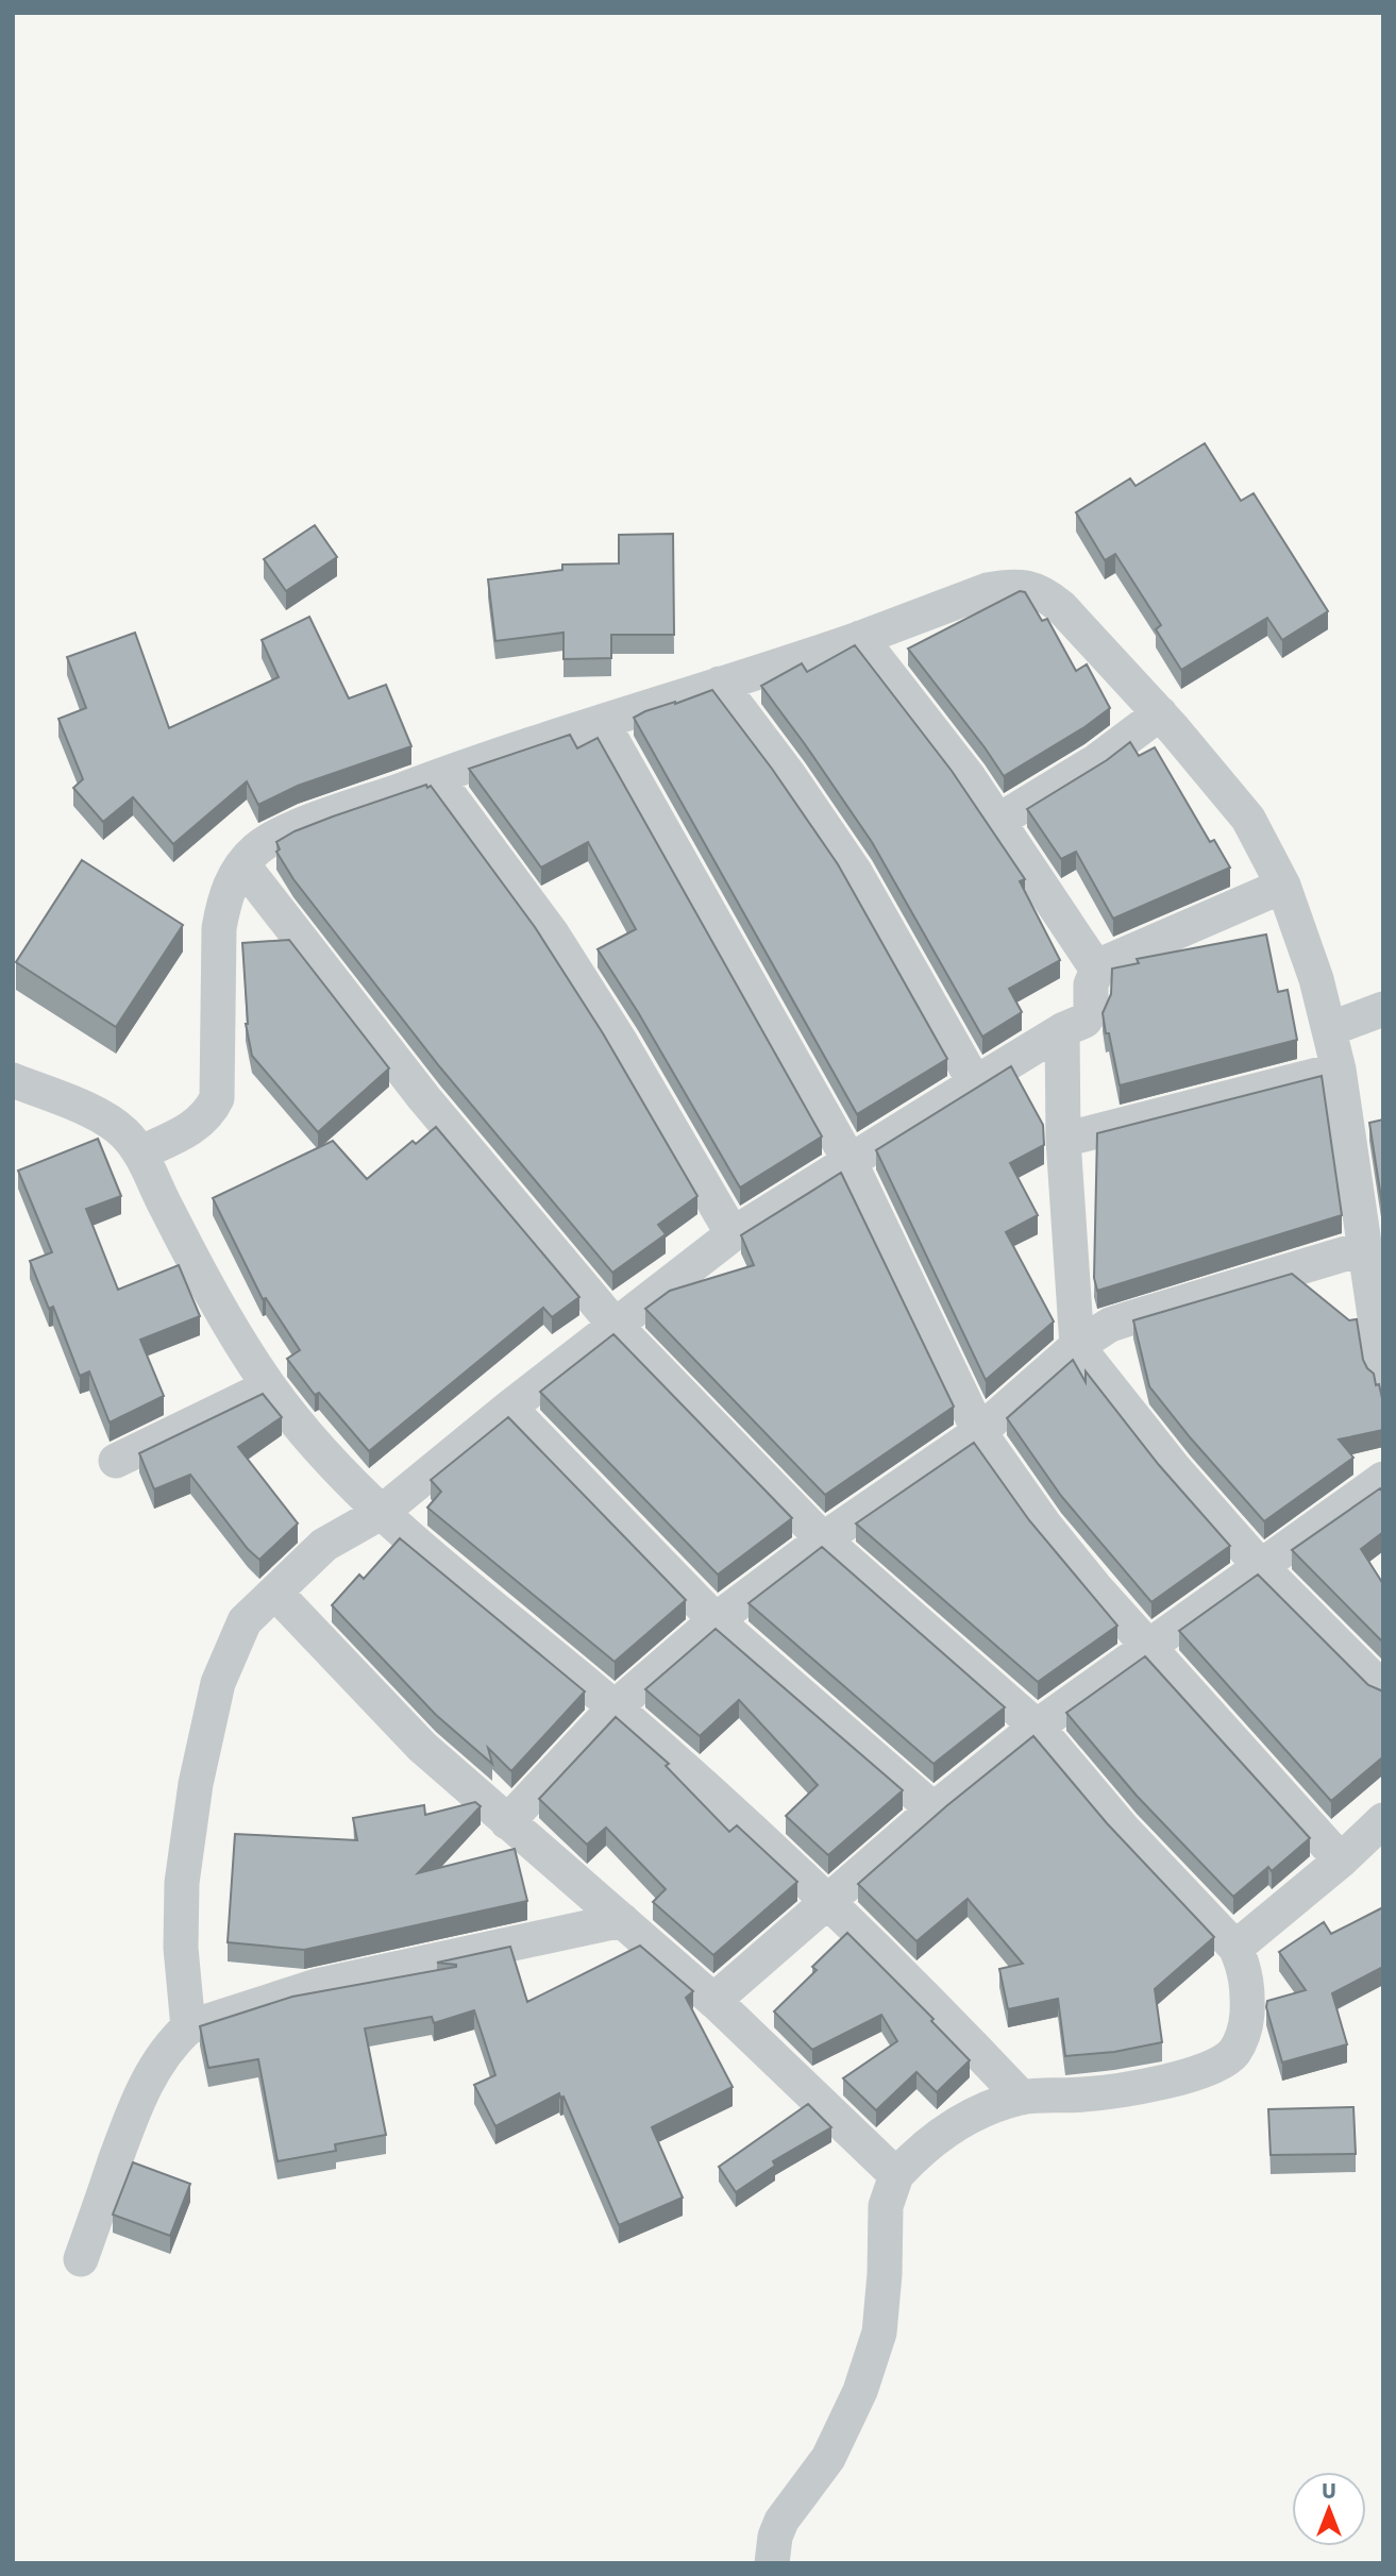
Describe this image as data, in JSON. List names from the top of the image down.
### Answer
{
  "north": "top"
}
